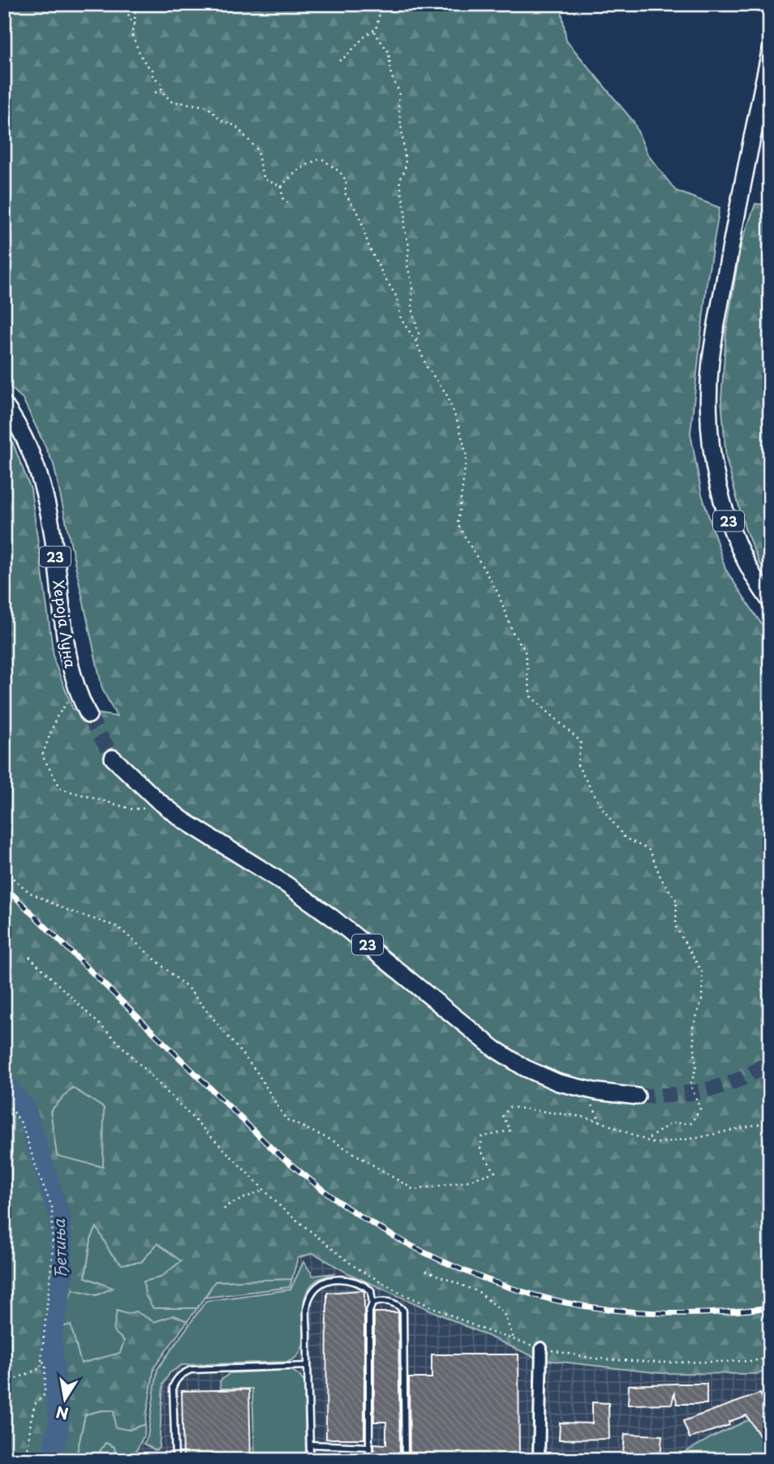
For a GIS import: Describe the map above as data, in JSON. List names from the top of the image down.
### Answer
{
  "streets": {
    "main road": ["23", "Хероја Луна"]
  },
  "water": ["Ђетиња"],
  "north": "bottom"
}
